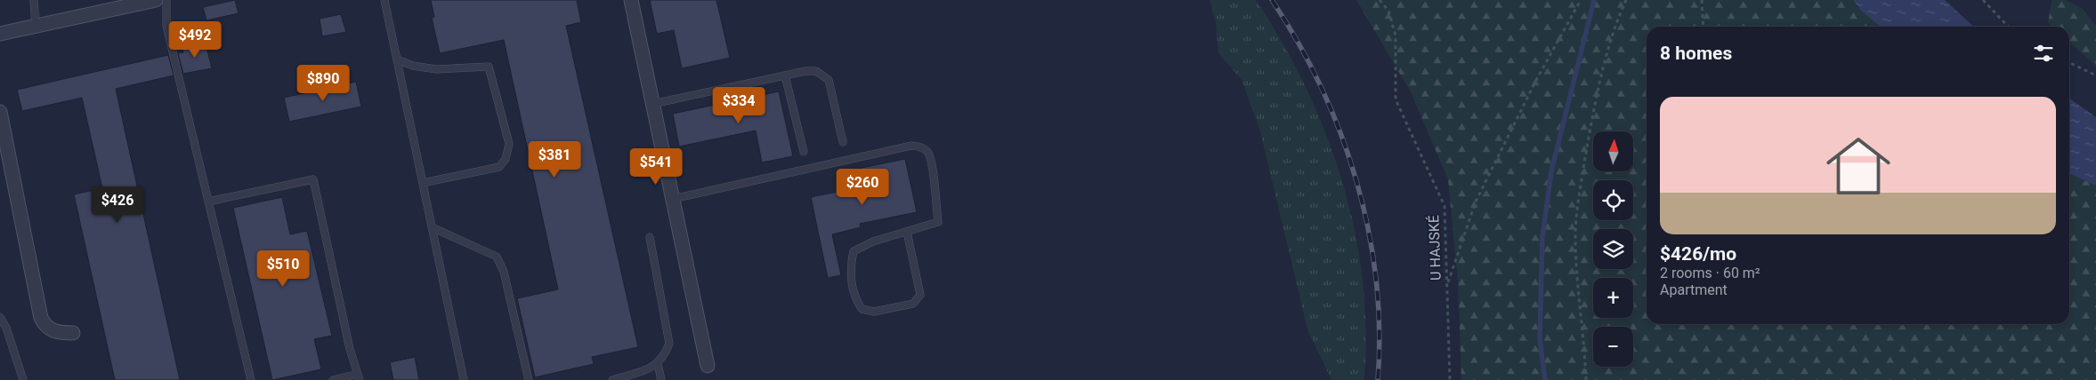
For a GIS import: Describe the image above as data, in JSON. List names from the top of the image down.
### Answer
{
  "streets": {
    "path": ["U HAJSKÉ"]
  },
  "north": "top",
  "page": {
    "price": [
      "$492",
      "$890",
      "$334",
      "$381",
      "$541",
      "$260",
      "$426",
      "$510"
    ],
    "heading": "8 homes",
    "list": [
      {
        "name": "$426/mo",
        "note": "2 rooms · 60 m² · Apartment"
      }
    ],
    "map_buttons": ["+", "−"]
  }
}
